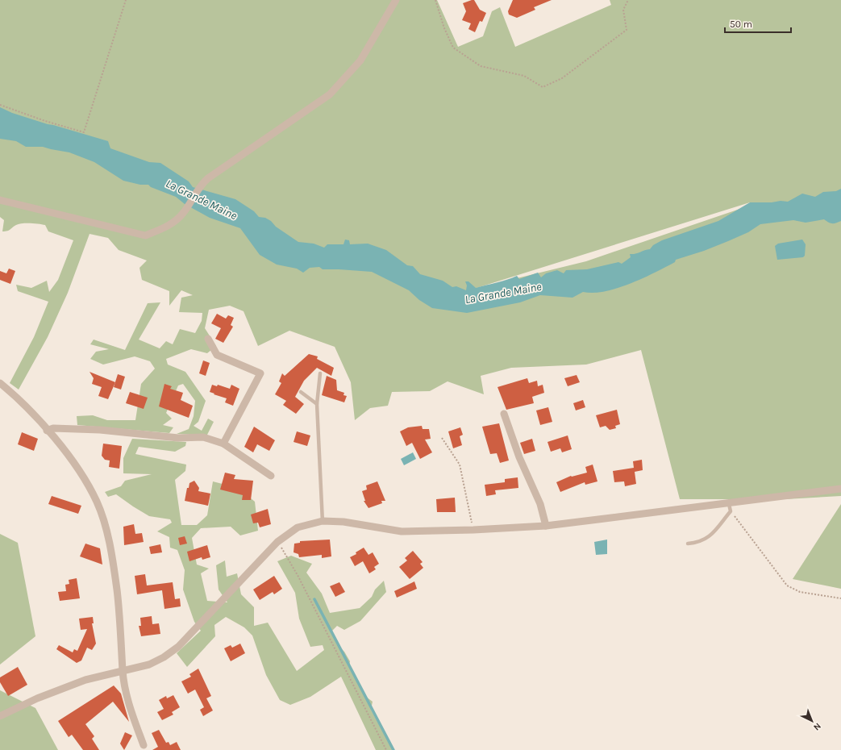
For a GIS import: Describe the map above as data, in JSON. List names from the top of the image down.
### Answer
{
  "water": ["La Grande Maine"],
  "scale_bar": "50 m",
  "north": "bottom right"
}
